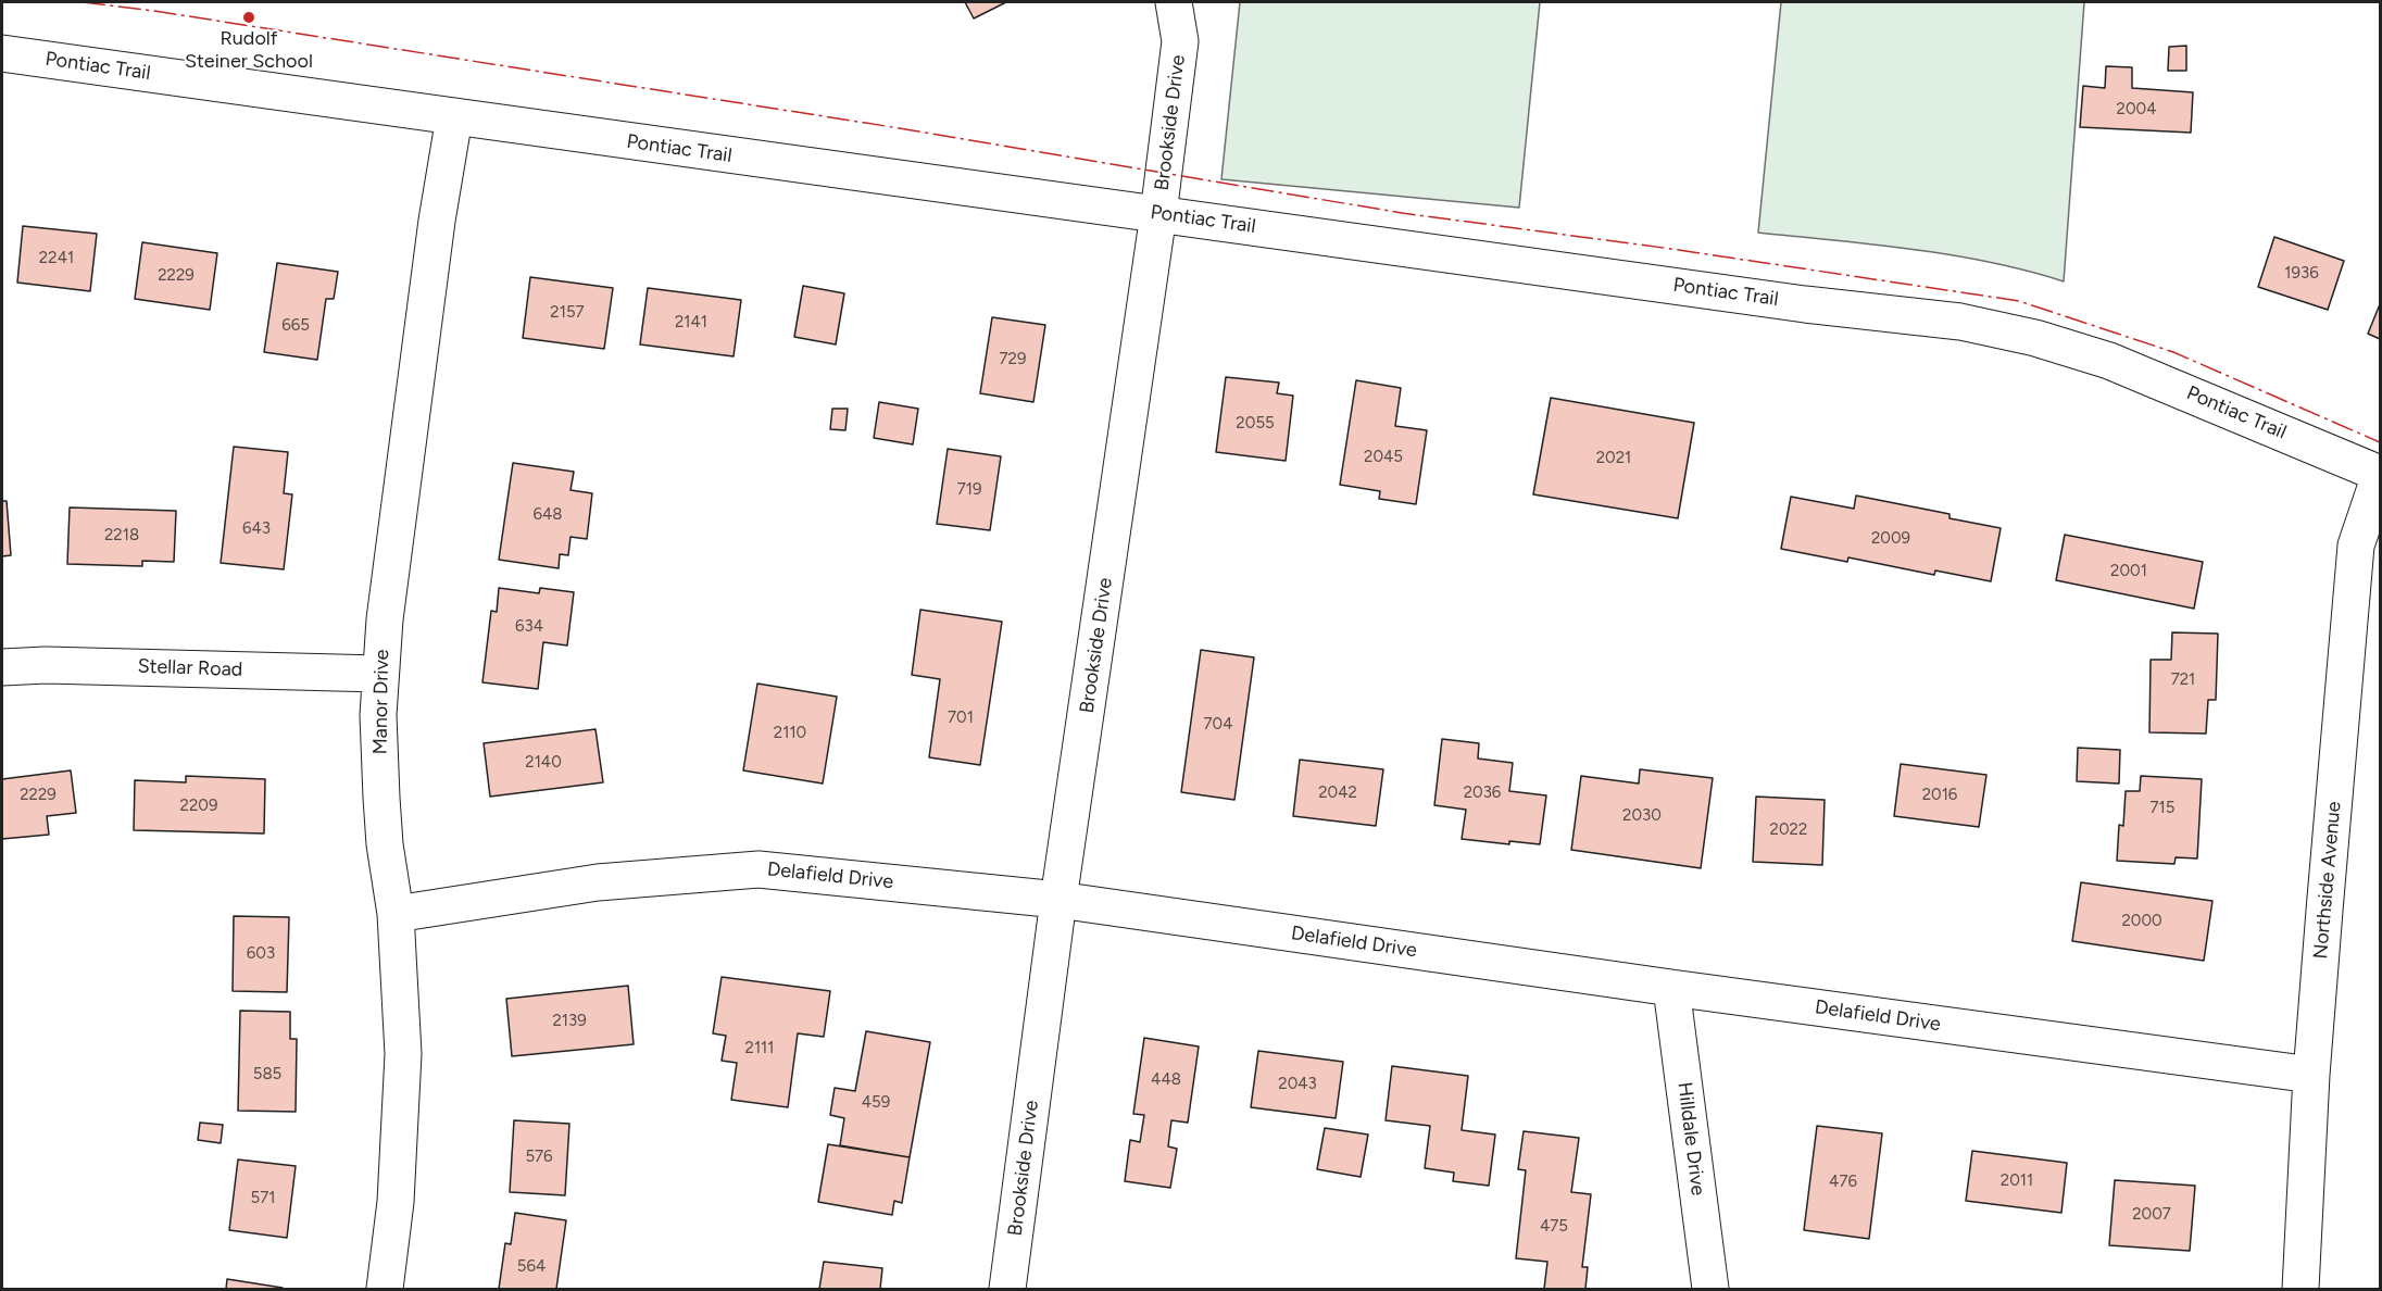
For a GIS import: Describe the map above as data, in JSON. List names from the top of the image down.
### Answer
{
  "streets": {
    "street": [
      "Pontiac Trail",
      "Brookside Drive",
      "Stellar Road",
      "Manor Drive",
      "Delafield Drive",
      "Northside Avenue",
      "Hilldale Drive"
    ]
  },
  "crossings": [
    ["Pontiac Trail", "Brookside Drive"],
    ["Pontiac Trail", "Manor Drive"],
    ["Pontiac Trail", "Northside Avenue"],
    ["Brookside Drive", "Delafield Drive"],
    ["Stellar Road", "Manor Drive"],
    ["Manor Drive", "Delafield Drive"],
    ["Delafield Drive", "Northside Avenue"],
    ["Delafield Drive", "Hilldale Drive"]
  ],
  "places": ["Rudolf Steiner School"],
  "house_numbers": [
    "2004",
    "2241",
    "1936",
    "2229",
    "2157",
    "2141",
    "665",
    "729",
    "2055",
    "2045",
    "2021",
    "719",
    "648",
    "643",
    "2218",
    "2009",
    "2001",
    "634",
    "721",
    "701",
    "704",
    "2110",
    "2140",
    "2042",
    "2036",
    "2229",
    "2016",
    "2209",
    "715",
    "2030",
    "2022",
    "2000",
    "603",
    "2139",
    "2111",
    "585",
    "448",
    "2043",
    "459",
    "576",
    "2011",
    "476",
    "571",
    "2007",
    "475",
    "564"
  ]
}
